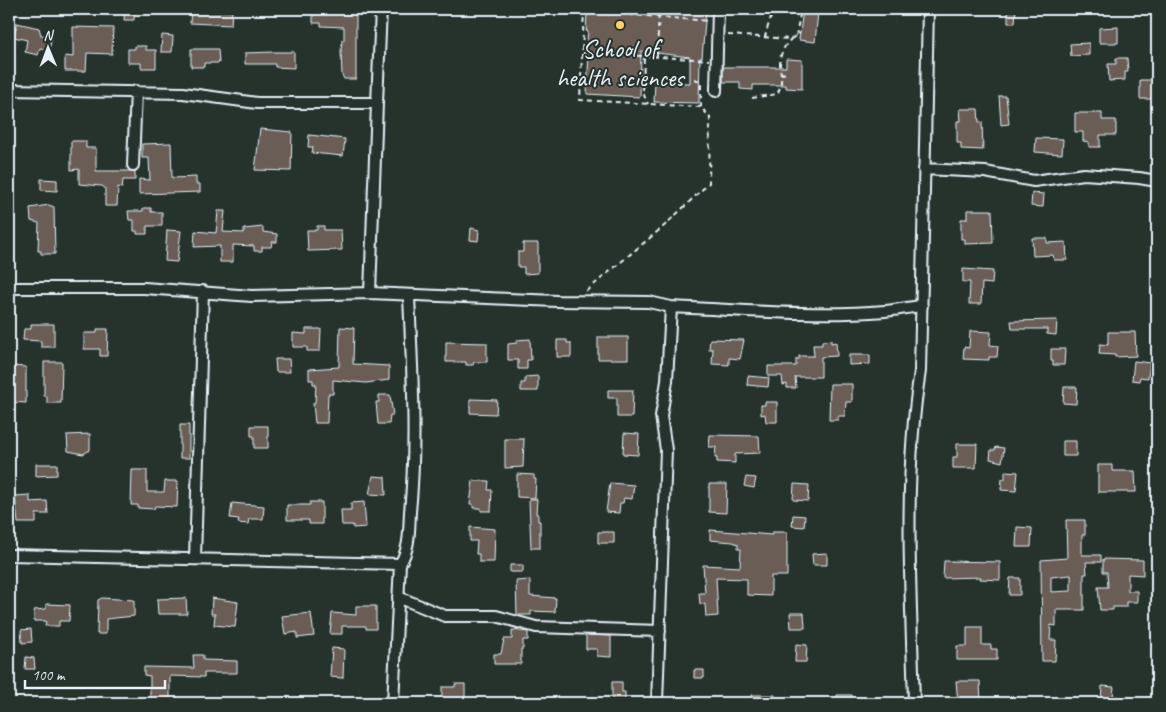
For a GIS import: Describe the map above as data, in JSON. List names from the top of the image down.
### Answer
{
  "places": ["School of health sciences"],
  "scale_bar": "100 m",
  "north": "top"
}
